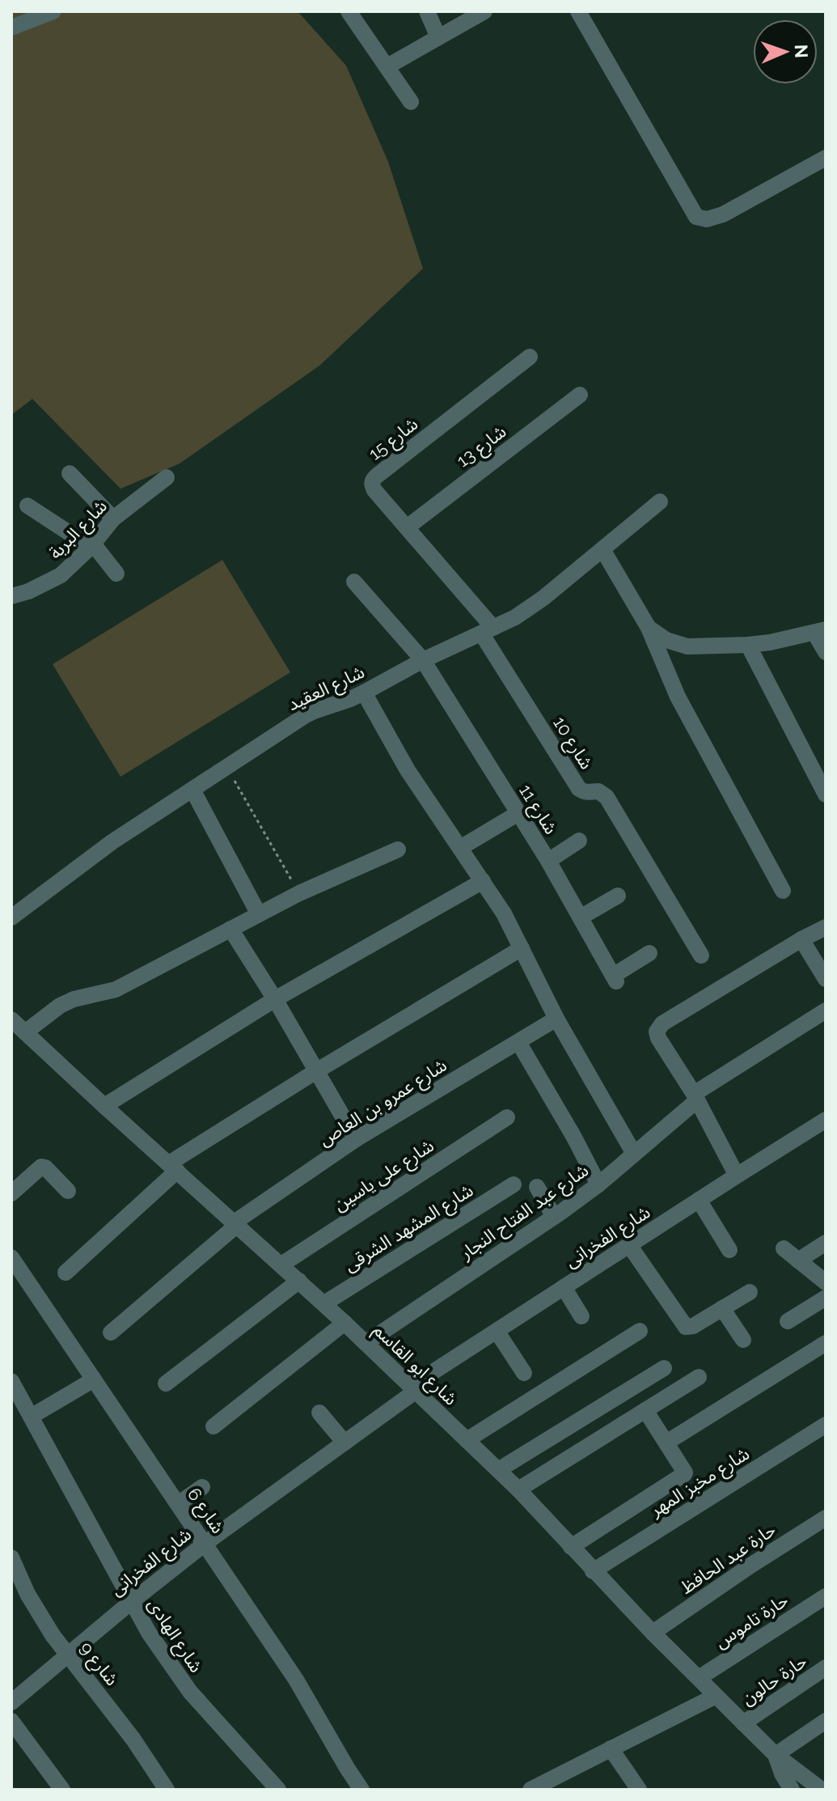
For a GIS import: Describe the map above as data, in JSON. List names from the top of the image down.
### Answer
{
  "streets": {
    "street": [
      "شارع 15",
      "شارع 13",
      "شارع البربة",
      "شارع العقيد",
      "شارع 10",
      "شارع 11",
      "شارع عمرو بن العاص",
      "شارع على ياسين",
      "شارع عبد الفتاح النجار",
      "شارع المشهد الشرقى",
      "شارع الفخرانى",
      "شارع ابو القاسم",
      "شارع مخبز المهر",
      "شارع 6",
      "حارة عبد الحافظ",
      "حارة تاموس",
      "شارع الهادى",
      "شارع 9",
      "حارة حالون"
    ]
  },
  "crossings": [
    ["شارع 15", "شارع 13"],
    ["شارع 15", "شارع العقيد"],
    ["شارع 15", "شارع 10"],
    ["شارع العقيد", "شارع 10"],
    ["شارع العقيد", "شارع 11"],
    ["شارع عمرو بن العاص", "شارع ابو القاسم"],
    ["شارع على ياسين", "شارع ابو القاسم"],
    ["شارع عبد الفتاح النجار", "شارع ابو القاسم"],
    ["شارع المشهد الشرقى", "شارع ابو القاسم"],
    ["شارع الفخرانى", "شارع ابو القاسم"],
    ["شارع الفخرانى", "شارع 6"],
    ["شارع الفخرانى", "شارع الهادى"],
    ["شارع الفخرانى", "شارع 9"],
    ["شارع ابو القاسم", "شارع مخبز المهر"],
    ["شارع ابو القاسم", "حارة عبد الحافظ"],
    ["شارع ابو القاسم", "حارة تاموس"],
    ["شارع ابو القاسم", "حارة حالون"]
  ],
  "north": "right"
}
